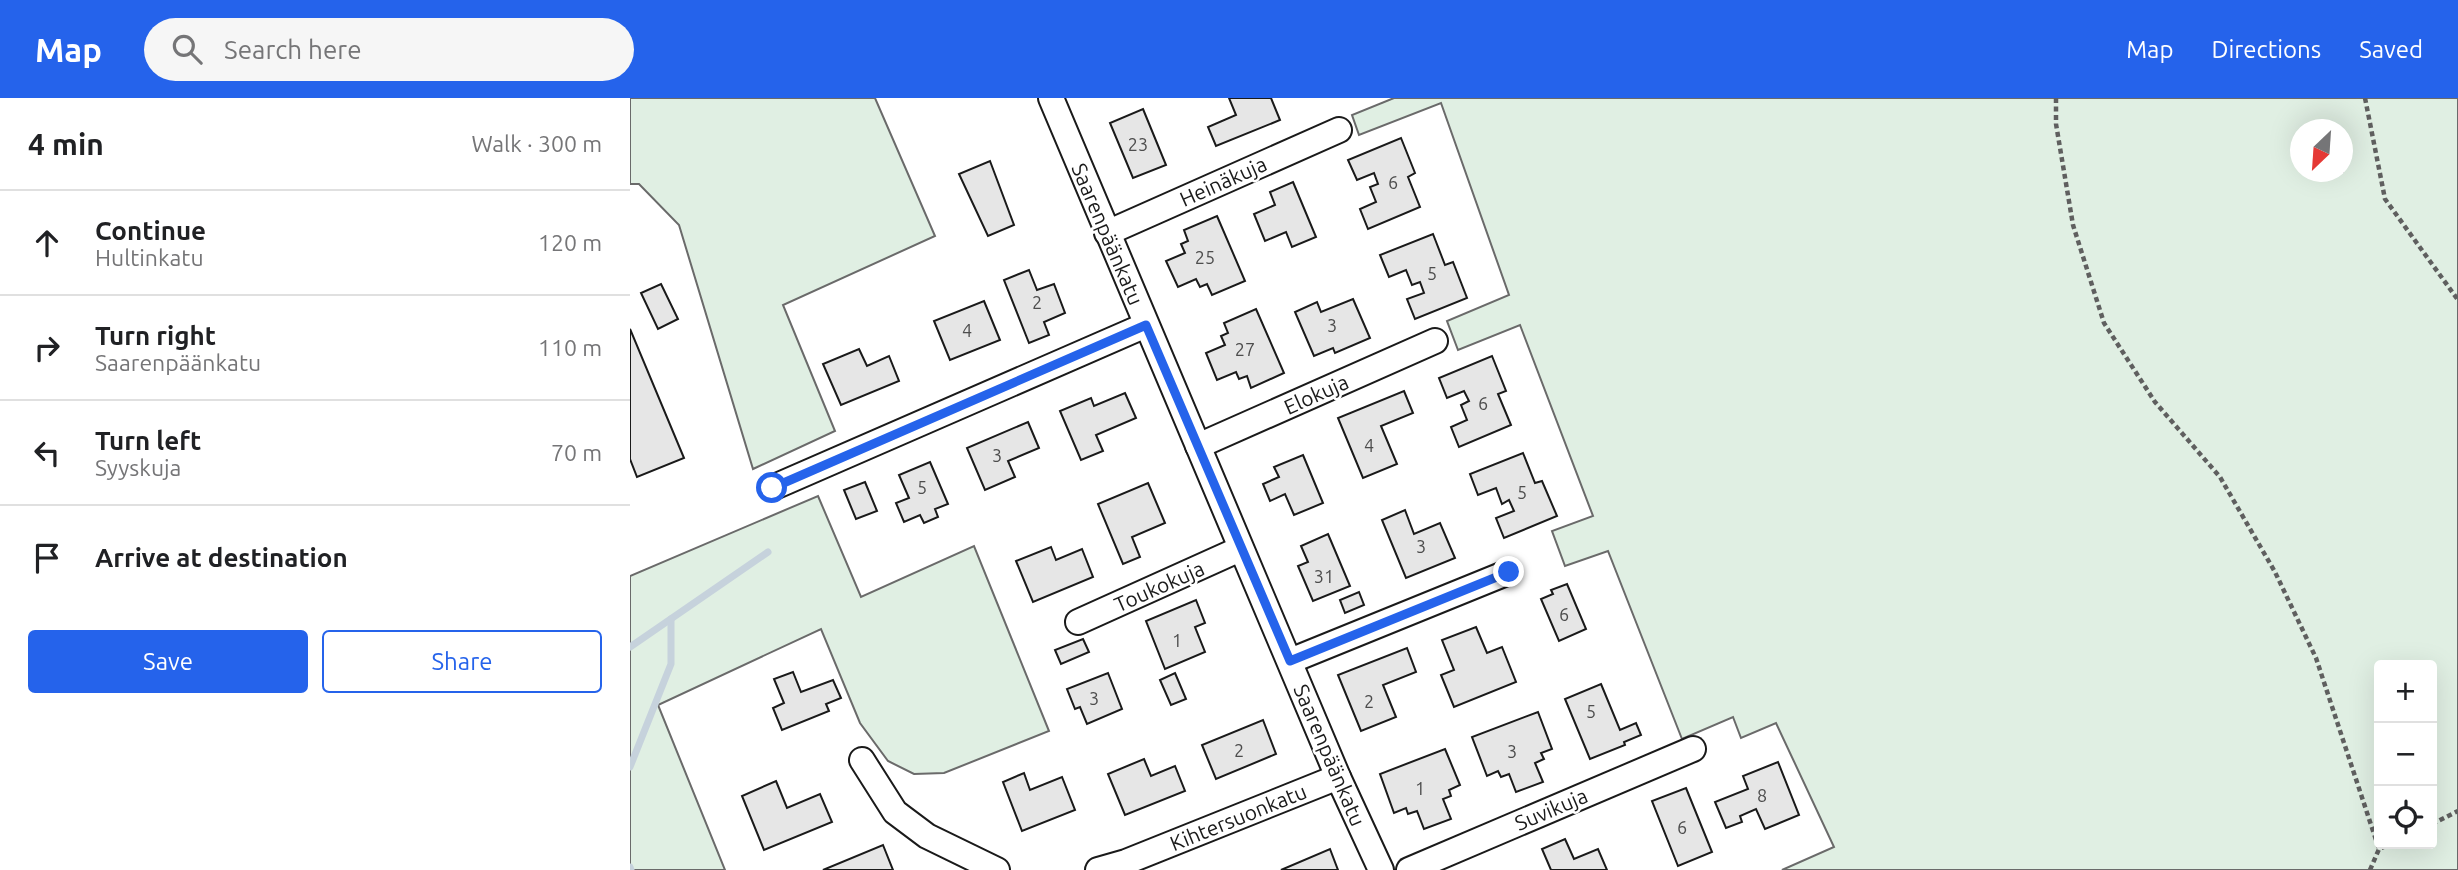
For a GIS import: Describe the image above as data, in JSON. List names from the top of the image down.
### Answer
{
  "streets": {
    "street": [
      "Heinäkuja",
      "Saarenpäänkatu",
      "Elokuja",
      "Toukokuja",
      "Suvikuja",
      "Kihtersuonkatu"
    ]
  },
  "crossings": [
    ["Heinäkuja", "Saarenpäänkatu"],
    ["Saarenpäänkatu", "Elokuja"],
    ["Saarenpäänkatu", "Toukokuja"],
    ["Saarenpäänkatu", "Kihtersuonkatu"]
  ],
  "house_numbers": [
    "23",
    "6",
    "25",
    "5",
    "2",
    "3",
    "4",
    "27",
    "6",
    "4",
    "3",
    "5",
    "5",
    "3",
    "31",
    "6",
    "1",
    "3",
    "2",
    "5",
    "2",
    "3",
    "1",
    "8",
    "6"
  ],
  "north": "bottom left",
  "page": {
    "header": "Map",
    "search": "Search here",
    "nav": ["Map", "Directions", "Saved"],
    "heading": ["4 min", "Walk · 300 m"],
    "list": [
      ["Continue", "Hultinkatu", "120 m"],
      ["Turn right", "Saarenpäänkatu", "110 m"],
      ["Turn left", "Syyskuja", "70 m"],
      "Arrive at destination"
    ],
    "buttons": ["Save", "Share"],
    "map_buttons": ["+", "−"]
  }
}
